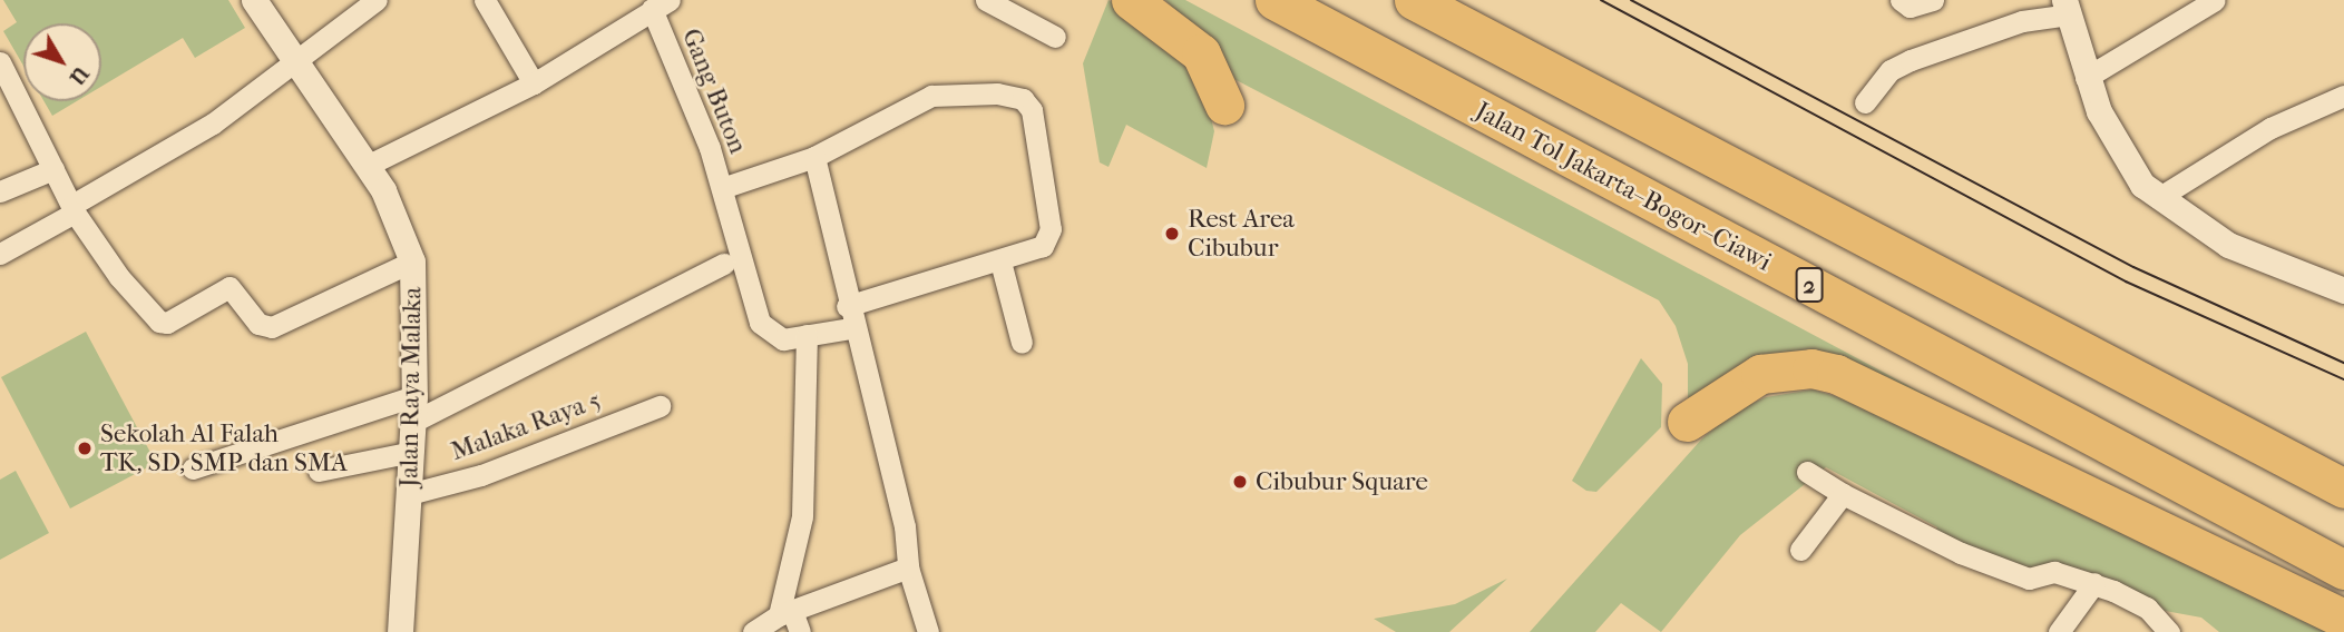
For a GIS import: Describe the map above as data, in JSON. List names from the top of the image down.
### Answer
{
  "streets": {
    "highway": ["Jalan Tol Jakarta–Bogor–Ciawi", "2"],
    "street": ["Gang Buton", "Jalan Raya Malaka", "Malaka Raya 5"]
  },
  "crossings": [
    ["Gang Buton", "Jalan Raya Malaka"],
    ["Jalan Raya Malaka", "Malaka Raya 5"]
  ],
  "places": ["Rest Area Cibubur", "Sekolah Al Falah TK, SD, SMP dan SMA", "Cibubur Square"],
  "north": "bottom right"
}
